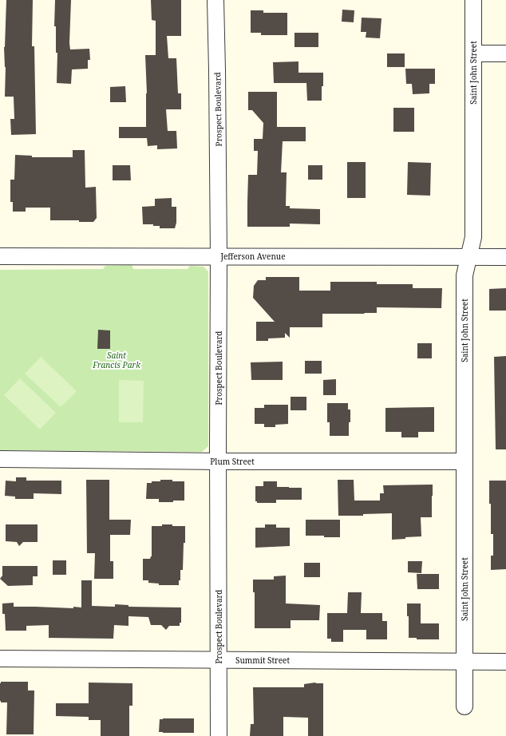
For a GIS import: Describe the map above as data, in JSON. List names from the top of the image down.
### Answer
{
  "streets": {
    "street": [
      "Saint John Street",
      "Prospect Boulevard",
      "Jefferson Avenue",
      "Plum Street",
      "Summit Street"
    ]
  },
  "crossings": [
    ["Saint John Street", "Jefferson Avenue"],
    ["Saint John Street", "Plum Street"],
    ["Saint John Street", "Summit Street"],
    ["Prospect Boulevard", "Jefferson Avenue"],
    ["Prospect Boulevard", "Plum Street"],
    ["Prospect Boulevard", "Summit Street"]
  ],
  "parks": ["Saint Francis Park"]
}
